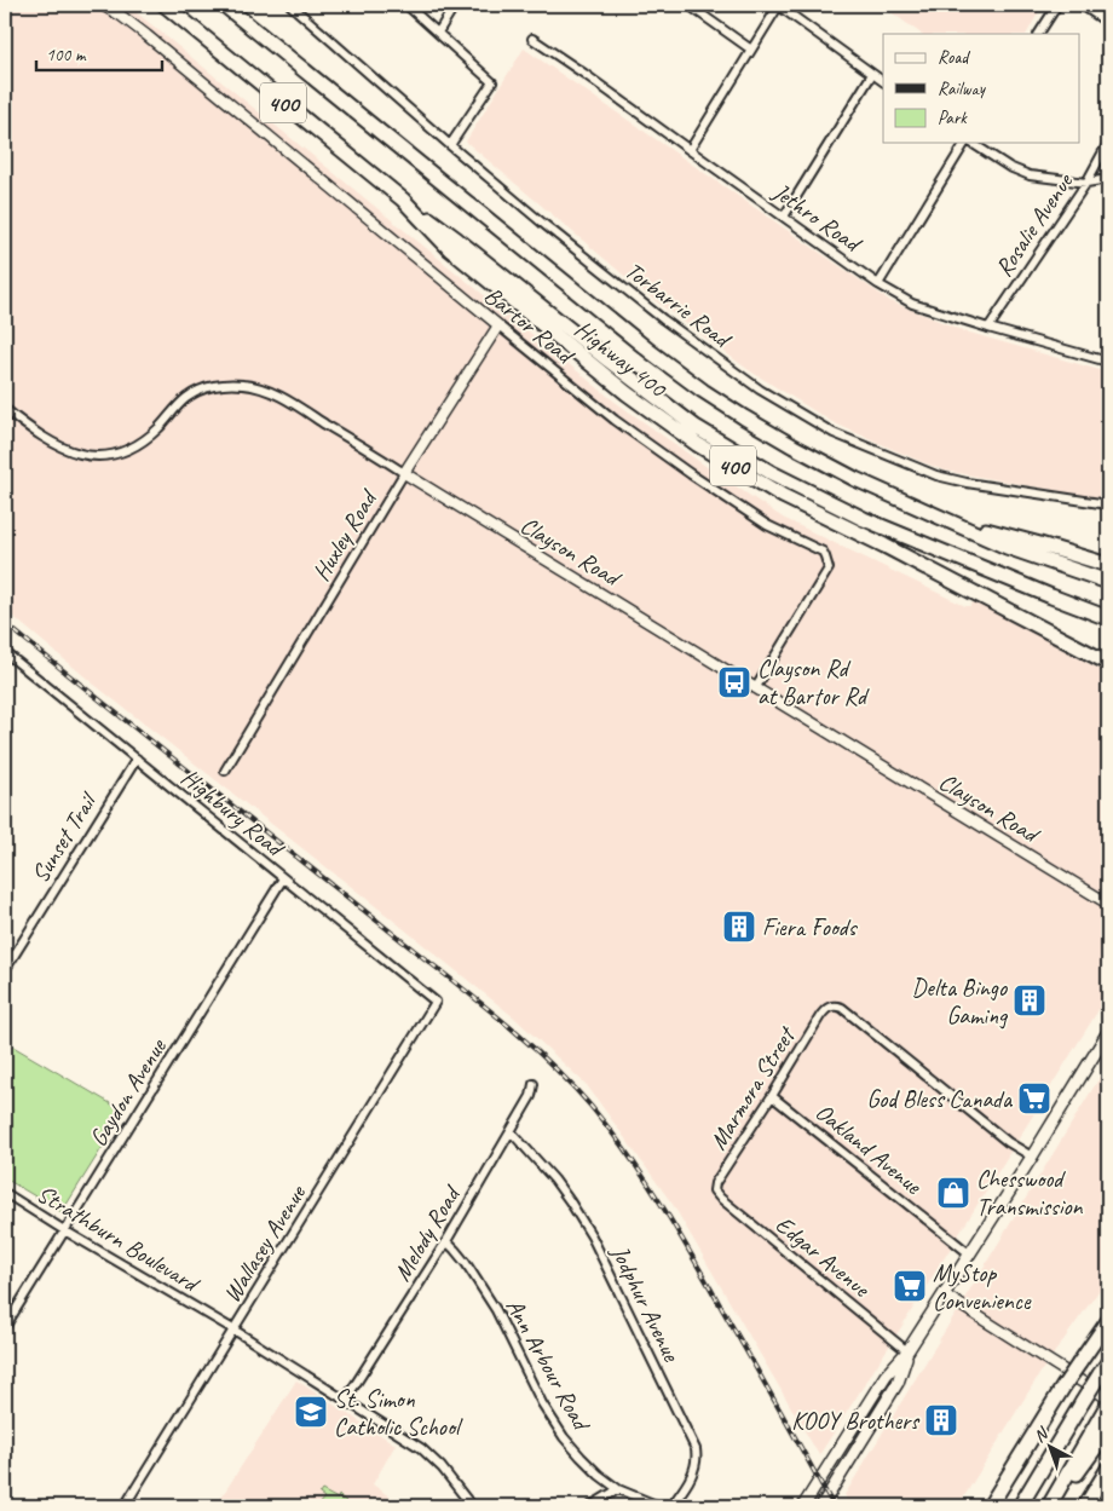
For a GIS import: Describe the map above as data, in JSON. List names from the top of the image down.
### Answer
{
  "streets": {
    "highway": ["400", "Highway 400"],
    "street": [
      "Jethro Road",
      "Rosalie Avenue",
      "Torbarrie Road",
      "Bartor Road",
      "Huxley Road",
      "Clayson Road",
      "Highbury Road",
      "Sunset Trail",
      "Marmora Street",
      "Gaydon Avenue",
      "Oakland Avenue",
      "Melody Road",
      "Strathburn Boulevard",
      "Wallasey Avenue",
      "Edgar Avenue",
      "Jodphur Avenue",
      "Ann Arbour Road"
    ]
  },
  "crossings": [
    ["Jethro Road", "Rosalie Avenue"],
    ["Bartor Road", "Huxley Road"],
    ["Bartor Road", "Clayson Road"],
    ["Huxley Road", "Clayson Road"],
    ["Highbury Road", "Sunset Trail"],
    ["Highbury Road", "Gaydon Avenue"],
    ["Highbury Road", "Wallasey Avenue"],
    ["Marmora Street", "Oakland Avenue"],
    ["Marmora Street", "Edgar Avenue"],
    ["Gaydon Avenue", "Strathburn Boulevard"],
    ["Melody Road", "Strathburn Boulevard"],
    ["Melody Road", "Jodphur Avenue"],
    ["Melody Road", "Ann Arbour Road"],
    ["Strathburn Boulevard", "Wallasey Avenue"]
  ],
  "places": {
    "bus stop": ["Clayson Rd at Bartor Rd"],
    "building": ["Fiera Foods", "Delta Bingo Gaming", "KOOY Brothers"],
    "supermarket": ["God Bless Canada", "MyStop Convenience"],
    "shop": ["Chesswood Transmission"],
    "school or university": ["St. Simon Catholic School"]
  },
  "legend": ["Road", "Railway", "Park"],
  "scale_bar": "100 m",
  "north": "top left"
}
